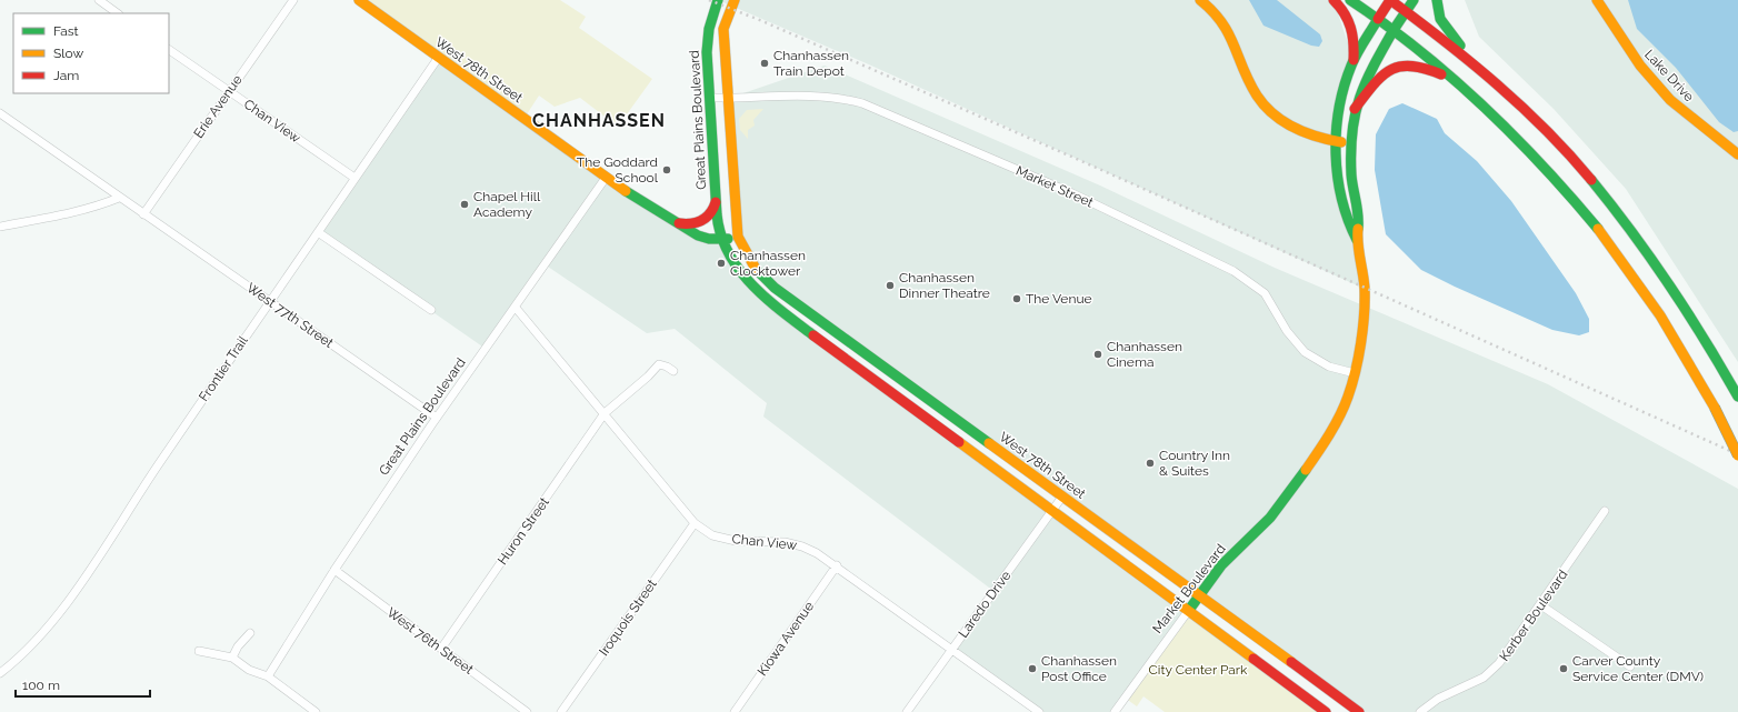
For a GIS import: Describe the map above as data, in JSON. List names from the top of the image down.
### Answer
{
  "streets": {
    "street": [
      "West 78th Street",
      "Lake Drive",
      "Erie Avenue",
      "Great Plains Boulevard",
      "Chan View",
      "Market Street",
      "West 77th Street",
      "Frontier Trail",
      "Huron Street",
      "Market Boulevard",
      "Laredo Drive",
      "Kerber Boulevard",
      "Iroquois Street",
      "Kiowa Avenue",
      "West 76th Street"
    ]
  },
  "crossings": [
    ["West 78th Street", "Great Plains Boulevard"],
    ["West 78th Street", "Frontier Trail"],
    ["West 78th Street", "Market Boulevard"],
    ["West 78th Street", "Laredo Drive"],
    ["Erie Avenue", "Chan View"],
    ["Erie Avenue", "West 77th Street"],
    ["Great Plains Boulevard", "Chan View"],
    ["Great Plains Boulevard", "Market Street"],
    ["Great Plains Boulevard", "West 77th Street"],
    ["Great Plains Boulevard", "West 76th Street"],
    ["Chan View", "Frontier Trail"],
    ["Chan View", "Huron Street"],
    ["Chan View", "Laredo Drive"],
    ["Chan View", "Iroquois Street"],
    ["Chan View", "Kiowa Avenue"],
    ["Market Street", "Market Boulevard"],
    ["West 77th Street", "Frontier Trail"],
    ["Huron Street", "West 76th Street"]
  ],
  "districts": ["CHANHASSEN"],
  "parks": ["City Center Park"],
  "places": [
    "Chanhassen Train Depot",
    "The Goddard School",
    "Chapel Hill Academy",
    "Chanhassen Clocktower",
    "Chanhassen Dinner Theatre",
    "The Venue",
    "Chanhassen Cinema",
    "Country Inn & Suites",
    "Chanhassen Post Office",
    "Carver County Service Center (DMV)"
  ],
  "legend": ["Fast", "Slow", "Jam"],
  "scale_bar": "100 m"
}
